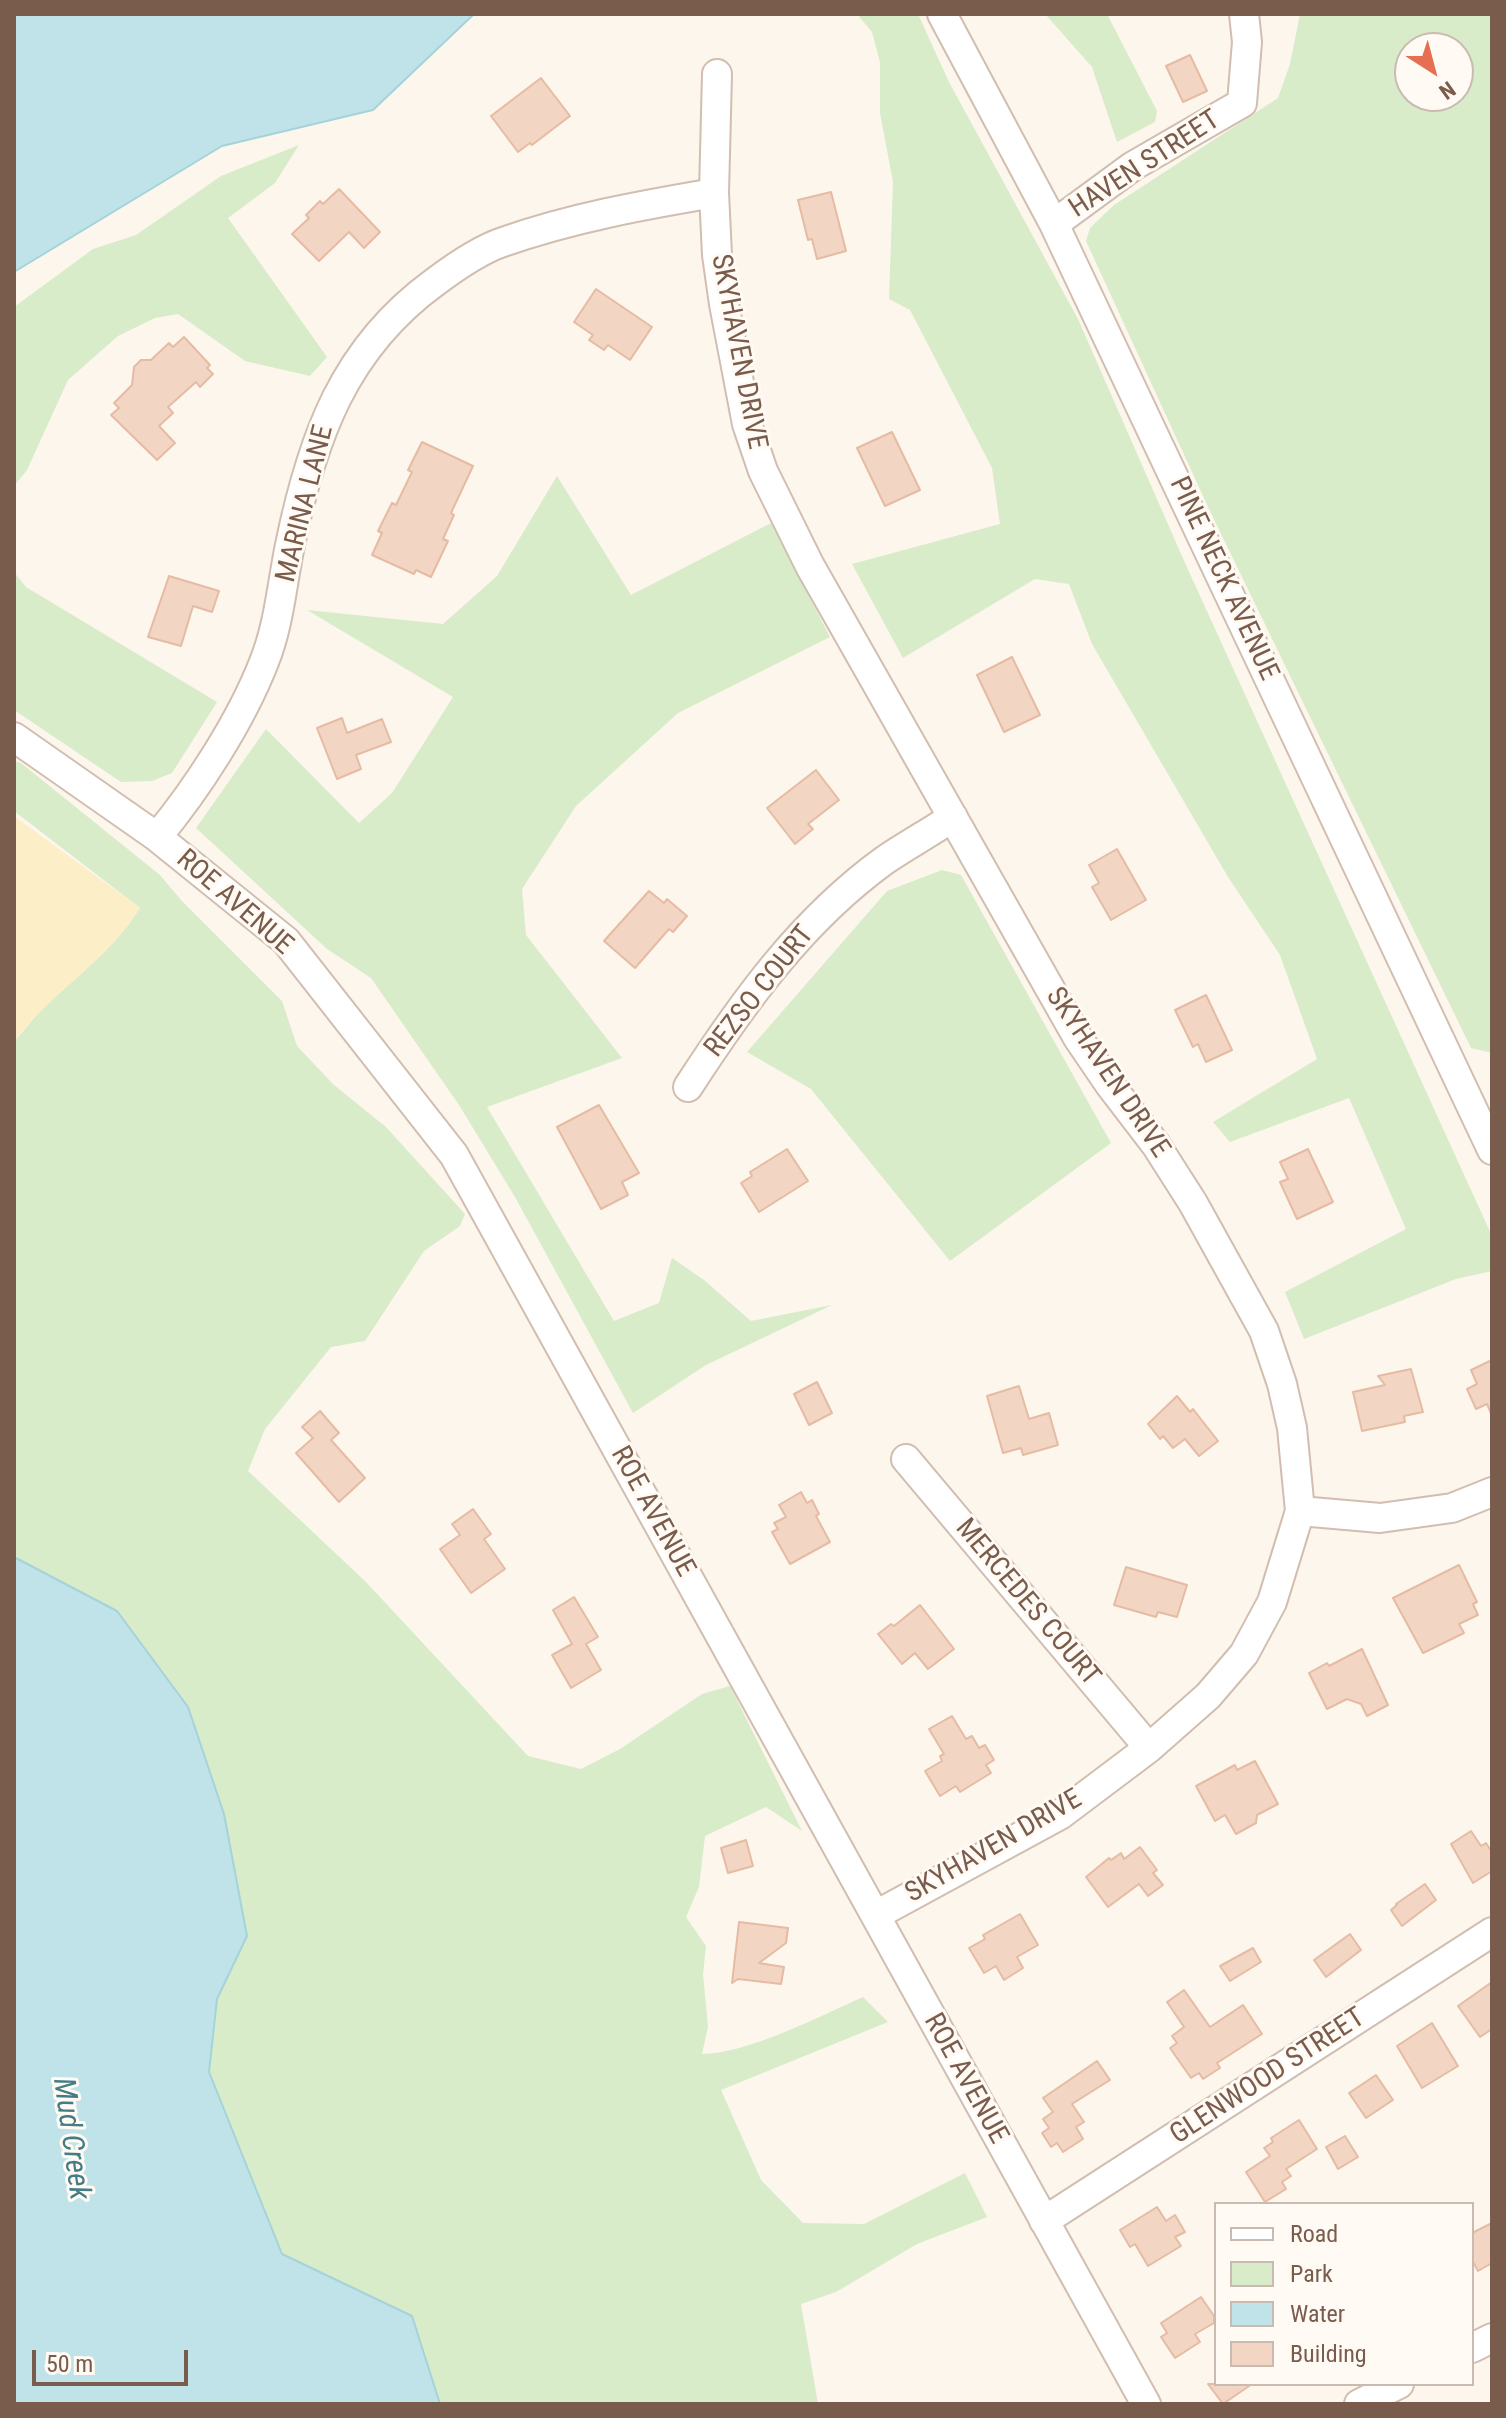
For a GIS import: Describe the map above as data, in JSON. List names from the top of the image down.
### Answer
{
  "streets": {
    "street": [
      "HAVEN STREET",
      "SKYHAVEN DRIVE",
      "MARINA LANE",
      "PINE NECK AVENUE",
      "ROE AVENUE",
      "REZSO COURT",
      "MERCEDES COURT",
      "GLENWOOD STREET"
    ]
  },
  "crossings": [
    ["HAVEN STREET", "PINE NECK AVENUE"],
    ["SKYHAVEN DRIVE", "MARINA LANE"],
    ["SKYHAVEN DRIVE", "ROE AVENUE"],
    ["SKYHAVEN DRIVE", "REZSO COURT"],
    ["SKYHAVEN DRIVE", "MERCEDES COURT"],
    ["MARINA LANE", "ROE AVENUE"],
    ["ROE AVENUE", "GLENWOOD STREET"]
  ],
  "water": ["Mud Creek"],
  "legend": [
    "Road",
    "Park",
    "Water",
    "Building"
  ],
  "scale_bar": "50 m",
  "north": "bottom right"
}
